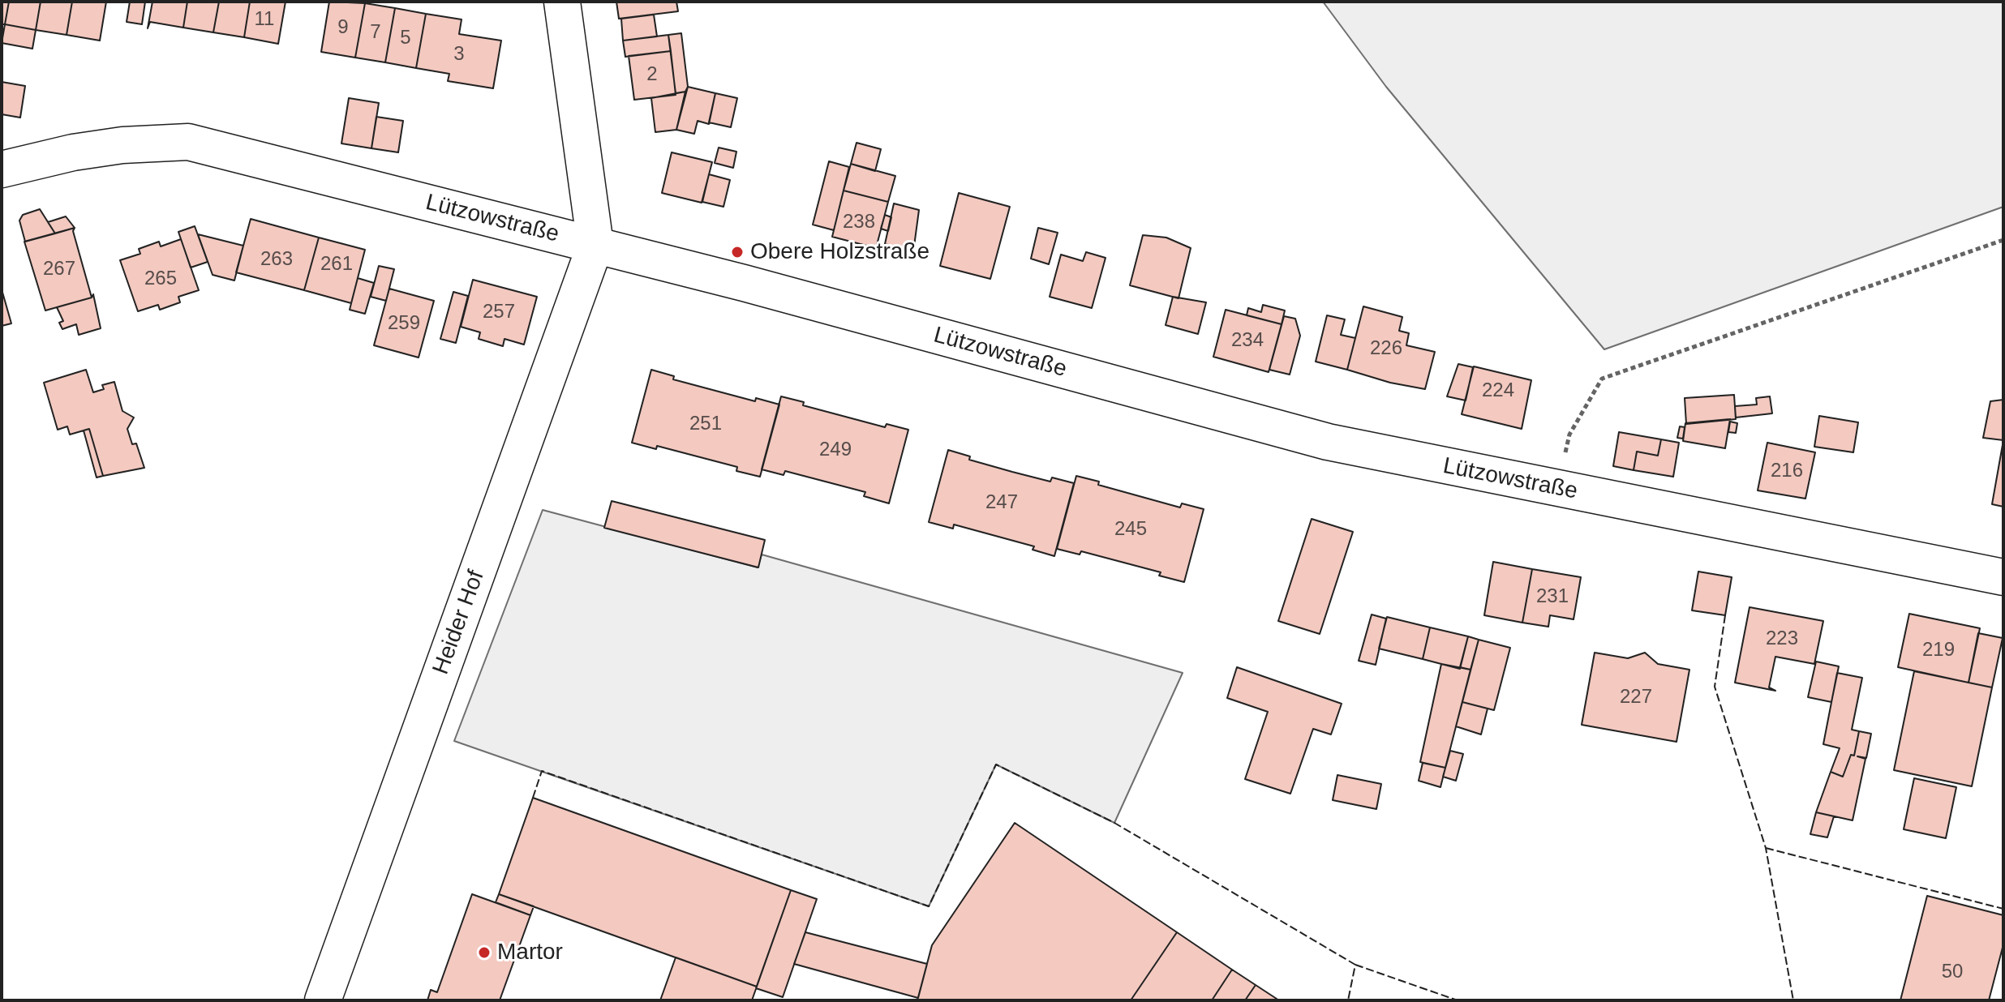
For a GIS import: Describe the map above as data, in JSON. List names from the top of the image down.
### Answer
{
  "streets": {
    "street": ["Lützowstraße", "Heider Hof"]
  },
  "crossings": [
    ["Lützowstraße", "Heider Hof"]
  ],
  "places": ["Obere Holzstraße", "Martor"],
  "house_numbers": [
    "11",
    "9",
    "7",
    "5",
    "3",
    "2",
    "238",
    "263",
    "261",
    "267",
    "265",
    "257",
    "259",
    "234",
    "226",
    "224",
    "251",
    "249",
    "216",
    "247",
    "245",
    "231",
    "223",
    "219",
    "227",
    "50"
  ]
}
